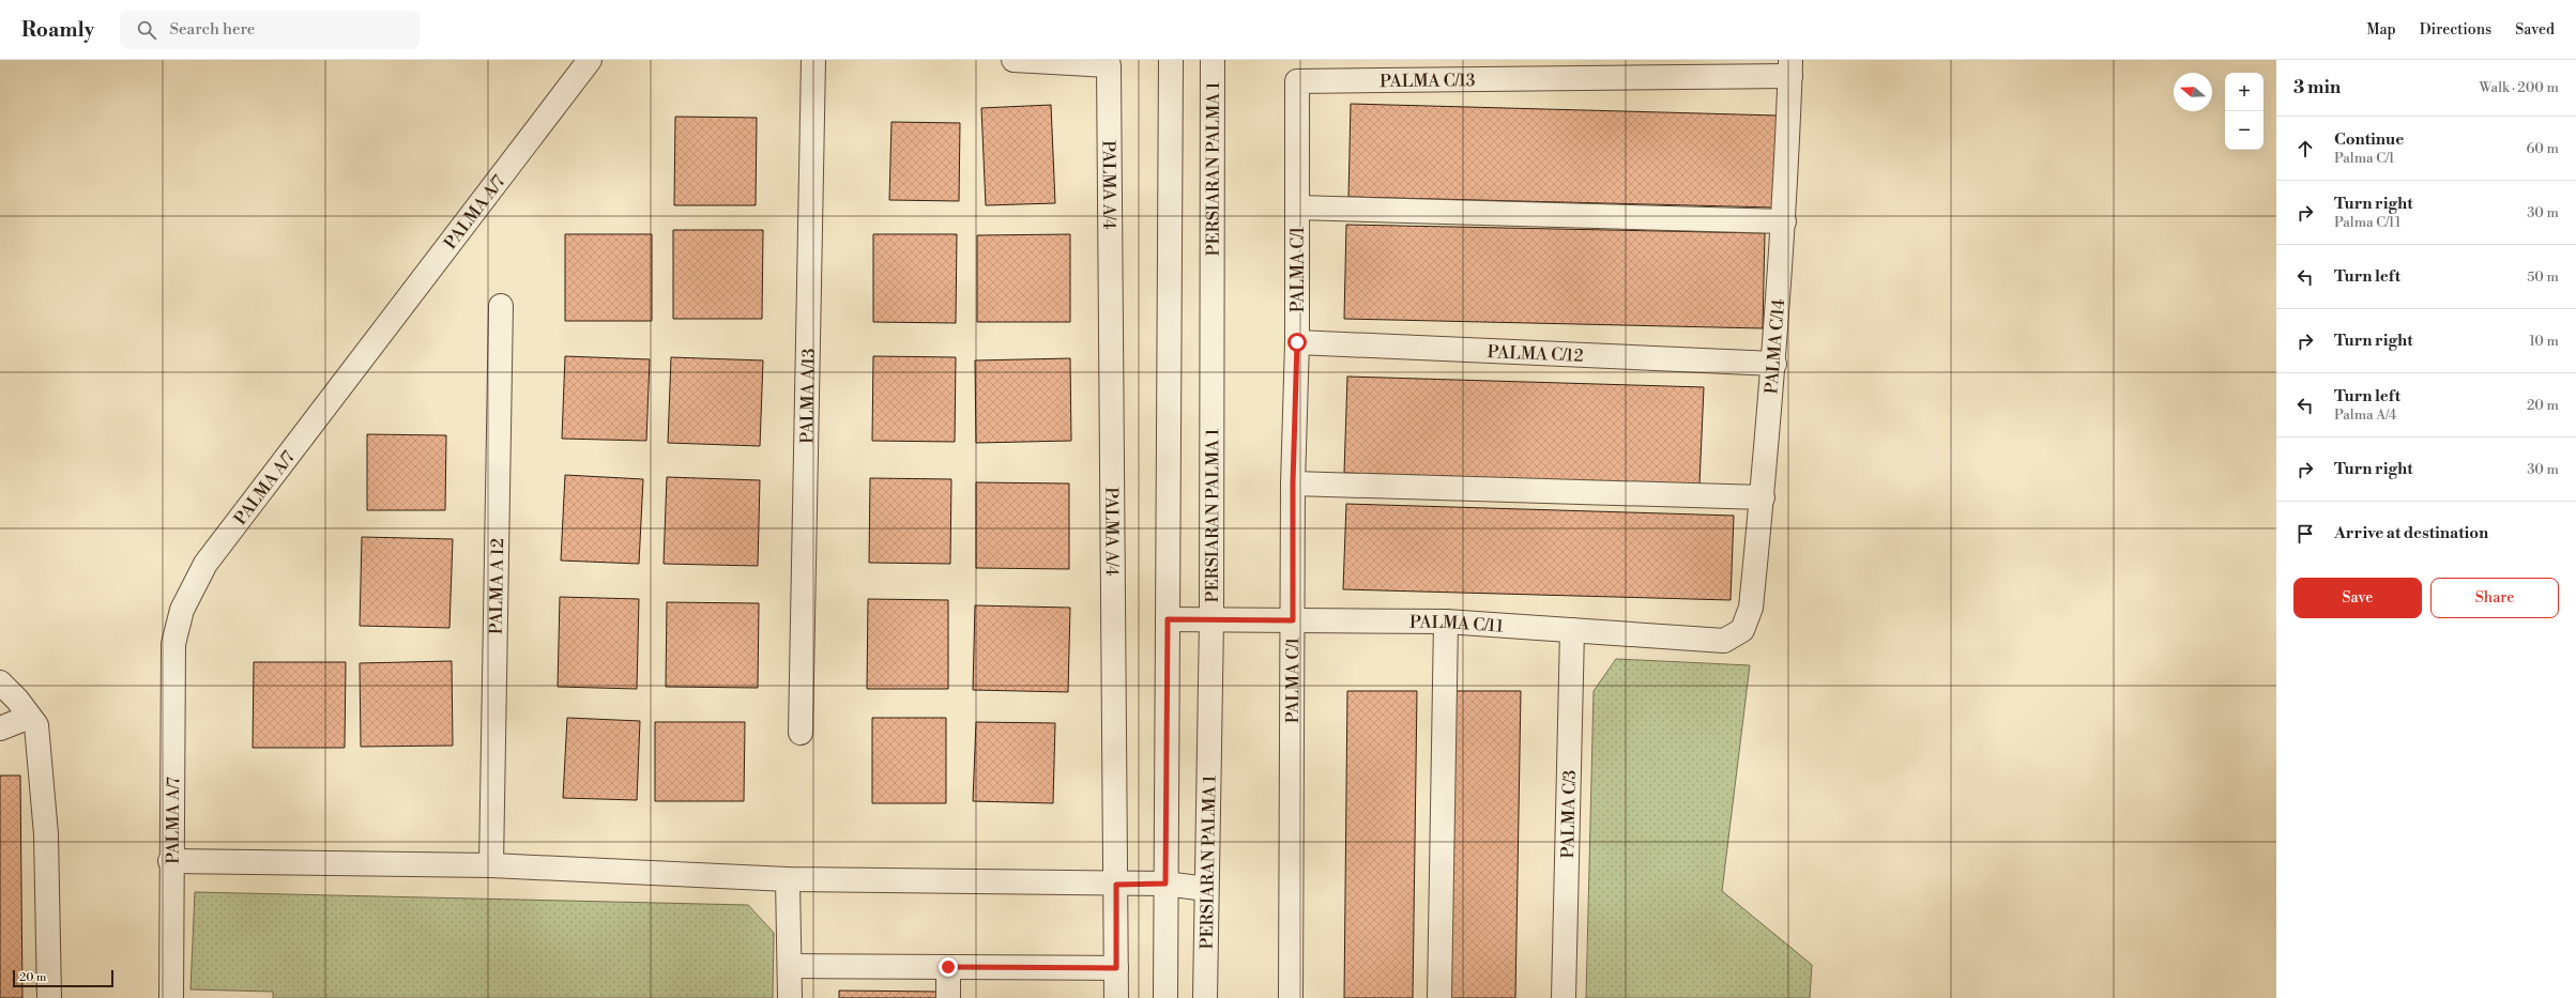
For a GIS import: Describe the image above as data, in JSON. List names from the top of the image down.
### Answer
{
  "streets": {
    "street": [
      "PALMA C/13",
      "PERSIARAN PALMA 1",
      "PALMA A/4",
      "PALMA A/7",
      "PALMA C/1",
      "PALMA C/14",
      "PALMA C/12",
      "PALMA A/13",
      "PALMA A 12",
      "PALMA C/11",
      "PALMA C/3"
    ]
  },
  "crossings": [
    ["PALMA C/13", "PALMA C/1"],
    ["PALMA C/13", "PALMA C/14"],
    ["PERSIARAN PALMA 1", "PALMA C/11"],
    ["PALMA C/1", "PALMA C/12"],
    ["PALMA C/1", "PALMA C/11"],
    ["PALMA C/14", "PALMA C/12"],
    ["PALMA C/14", "PALMA C/11"],
    ["PALMA C/11", "PALMA C/3"]
  ],
  "scale_bar": "20 m",
  "north": "left",
  "page": {
    "header": "Roamly",
    "search": "Search here",
    "nav": ["Map", "Directions", "Saved"],
    "heading": ["3 min", "Walk · 200 m"],
    "map_buttons": ["+", "−"],
    "list": [
      ["Continue", "Palma C/1", "60 m"],
      ["Turn right", "Palma C/11", "30 m"],
      ["Turn left", "50 m"],
      ["Turn right", "10 m"],
      ["Turn left", "Palma A/4", "20 m"],
      ["Turn right", "30 m"],
      "Arrive at destination"
    ],
    "buttons": ["Save", "Share"],
    "scale": "20 m"
  }
}
